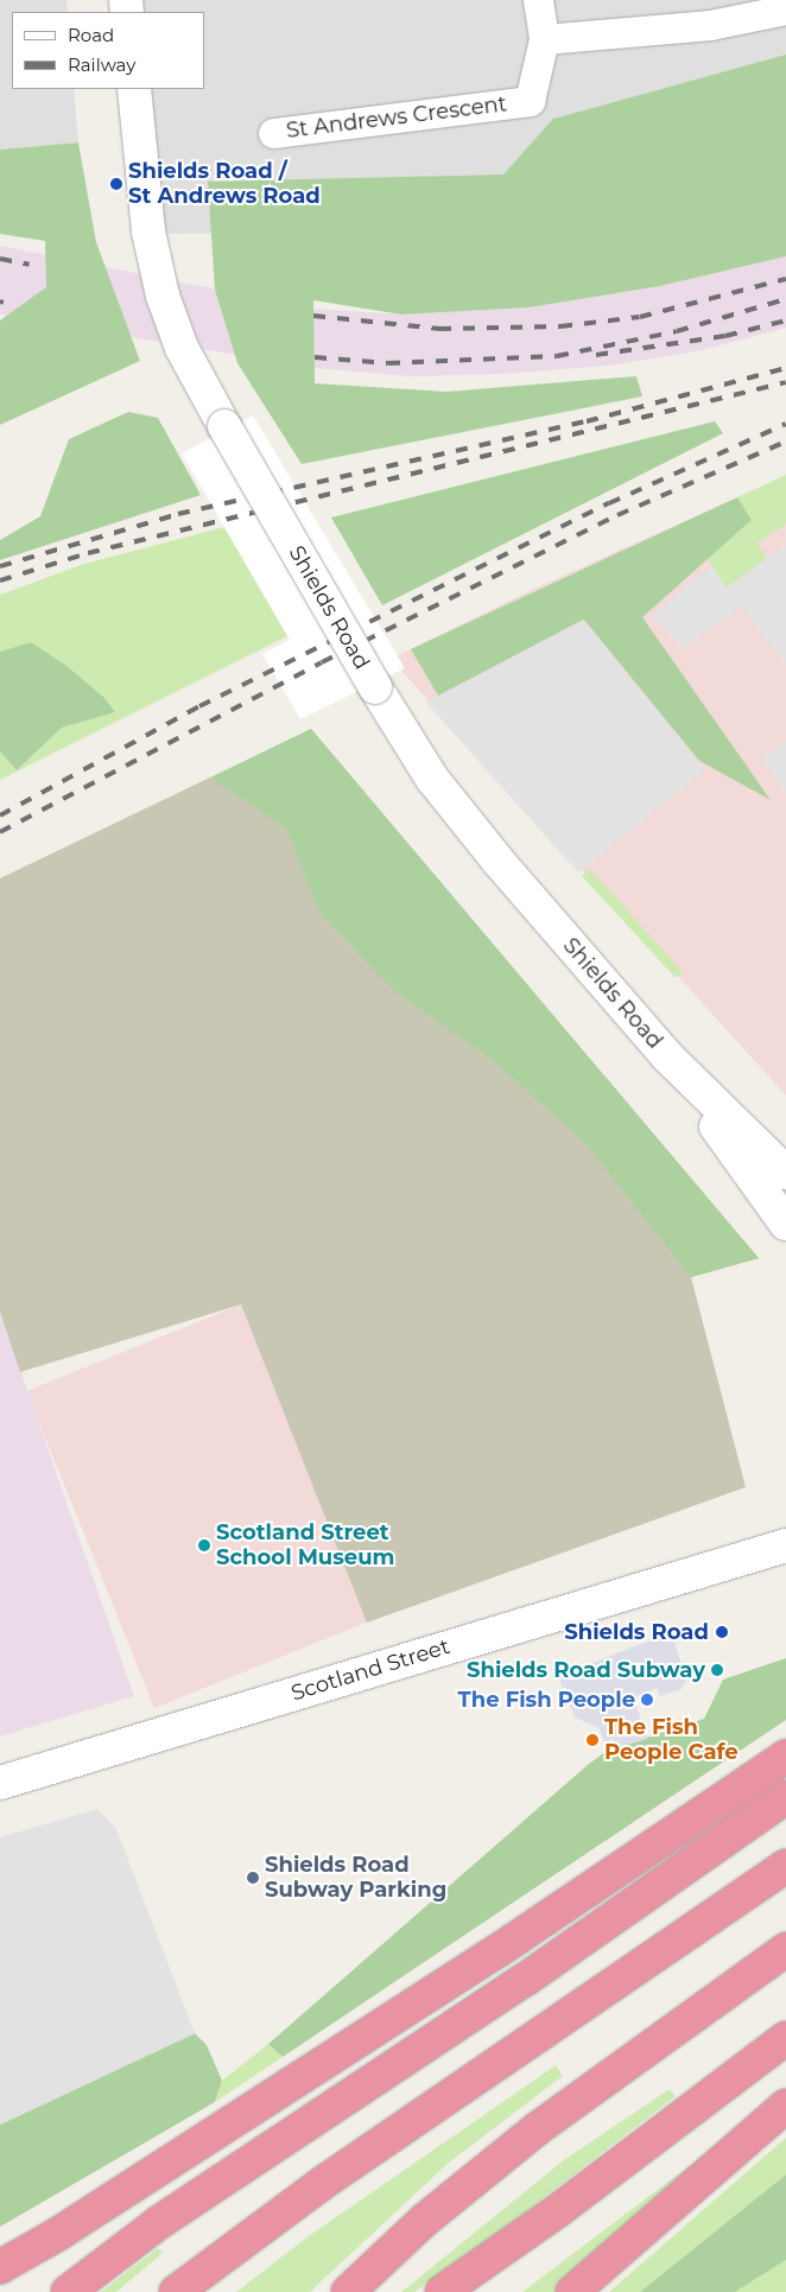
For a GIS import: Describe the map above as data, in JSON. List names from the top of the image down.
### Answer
{
  "streets": {
    "street": ["St Andrews Crescent", "Shields Road", "Scotland Street"]
  },
  "places": [
    "Shields Road / St Andrews Road",
    "Scotland Street School Museum",
    "Shields Road",
    "Shields Road Subway",
    "The Fish People",
    "The Fish People Cafe",
    "Shields Road Subway Parking"
  ],
  "legend": ["Road", "Railway"]
}
